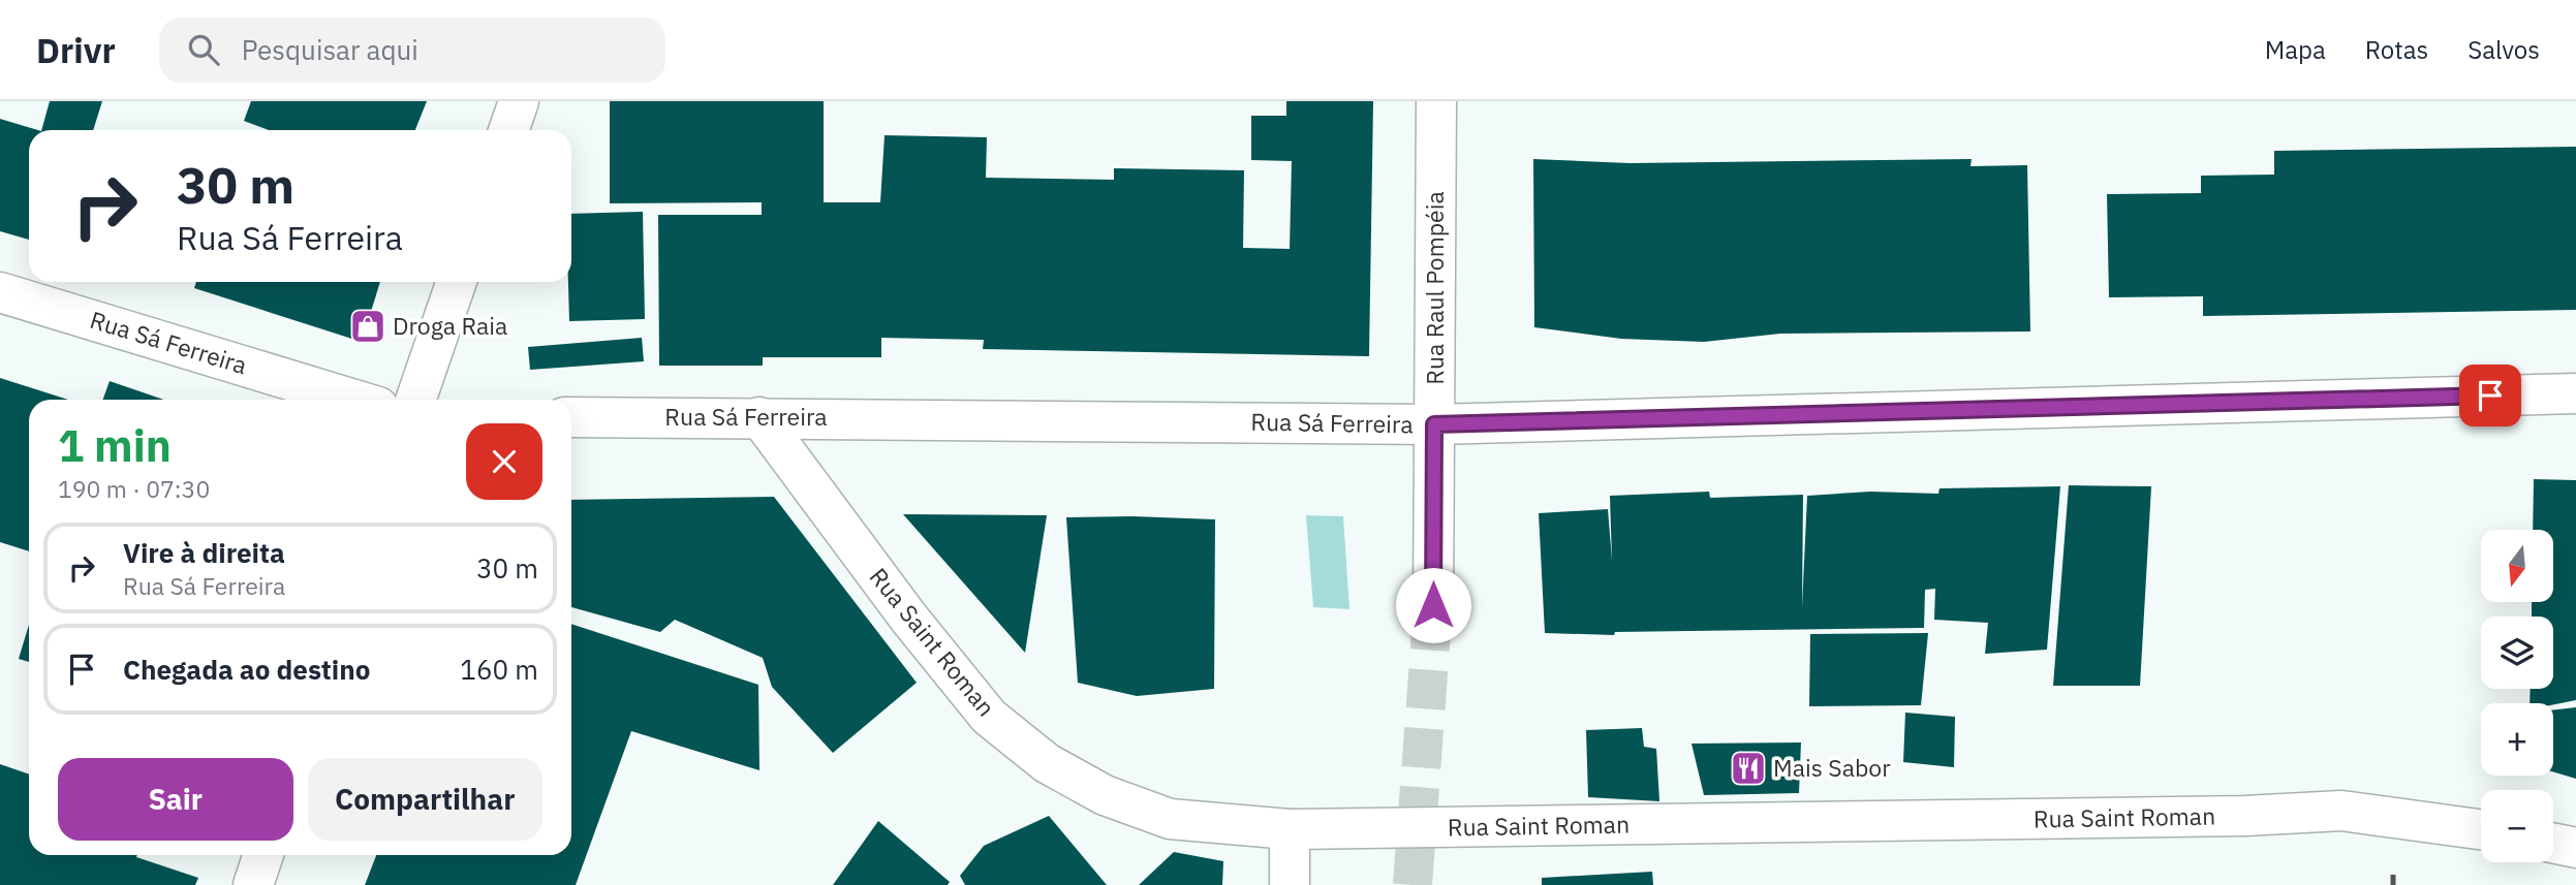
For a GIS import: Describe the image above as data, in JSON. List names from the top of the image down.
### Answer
{
  "streets": {
    "street": ["Rua Raul Pompéia", "Rua Sá Ferreira", "Rua Saint Roman"]
  },
  "crossings": [
    ["Rua Raul Pompéia", "Rua Sá Ferreira"],
    ["Rua Sá Ferreira", "Rua Saint Roman"]
  ],
  "places": {
    "shop": ["Droga Raia"],
    "restaurant": ["Mais Sabor"]
  },
  "north": "bottom",
  "page": {
    "header": "Drivr",
    "search": "Pesquisar aqui",
    "nav": ["Mapa", "Rotas", "Salvos"],
    "turn": ["30 m", "Rua Sá Ferreira"],
    "heading": ["1 min", "190 m · 07:30"],
    "list": [
      {
        "name": "Vire à direita",
        "note": "Rua Sá Ferreira",
        "value": "30 m"
      },
      {
        "name": "Chegada ao destino",
        "value": "160 m"
      }
    ],
    "map_buttons": ["+", "−"],
    "buttons": ["Sair", "Compartilhar"]
  }
}
